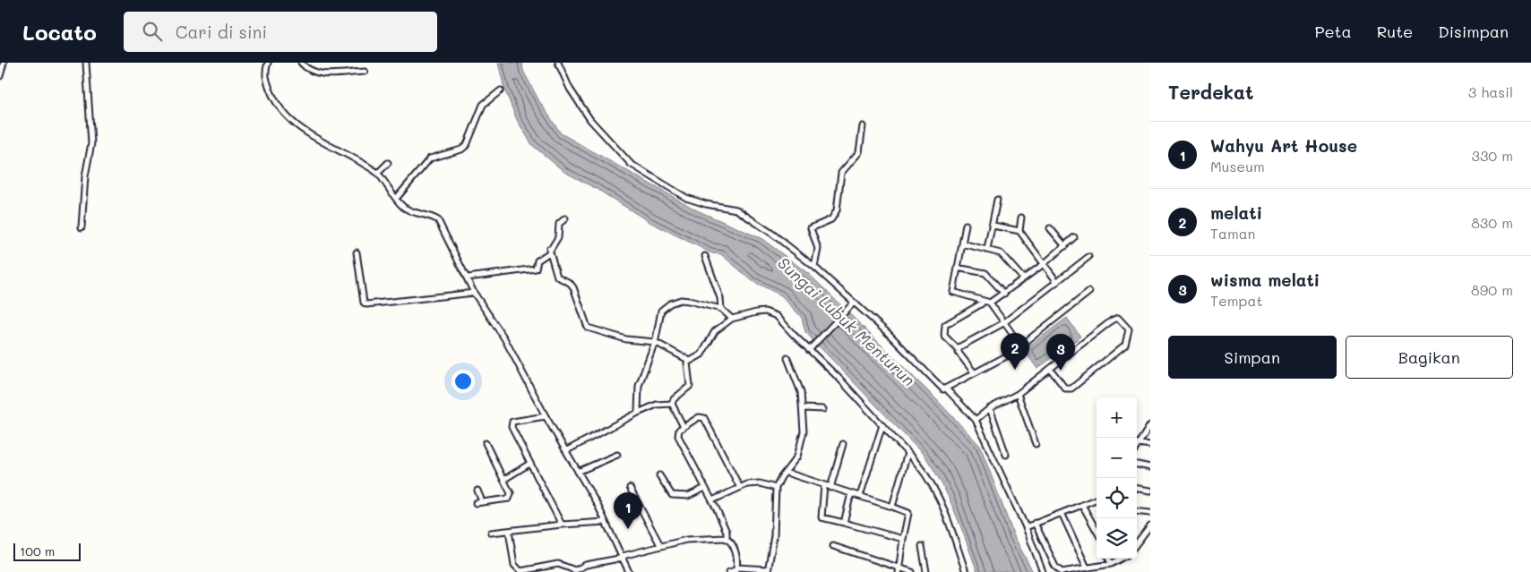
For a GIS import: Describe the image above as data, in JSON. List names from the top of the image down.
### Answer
{
  "water": ["Sungai Lubuk Menturun"],
  "scale_bar": "100 m",
  "page": {
    "header": "Locato",
    "search": "Cari di sini",
    "nav": ["Peta", "Rute", "Disimpan"],
    "heading": ["Terdekat", "3 hasil"],
    "list": [
      {
        "mark": "1",
        "name": "Wahyu Art House",
        "note": "Museum",
        "value": "330 m"
      },
      {
        "mark": "2",
        "name": "melati",
        "note": "Taman",
        "value": "830 m"
      },
      {
        "mark": "3",
        "name": "wisma melati",
        "note": "Tempat",
        "value": "890 m"
      }
    ],
    "buttons": ["Simpan", "Bagikan"],
    "pins": ["2", "3", "1"],
    "map_buttons": ["+", "−"],
    "scale": "100 m"
  }
}
